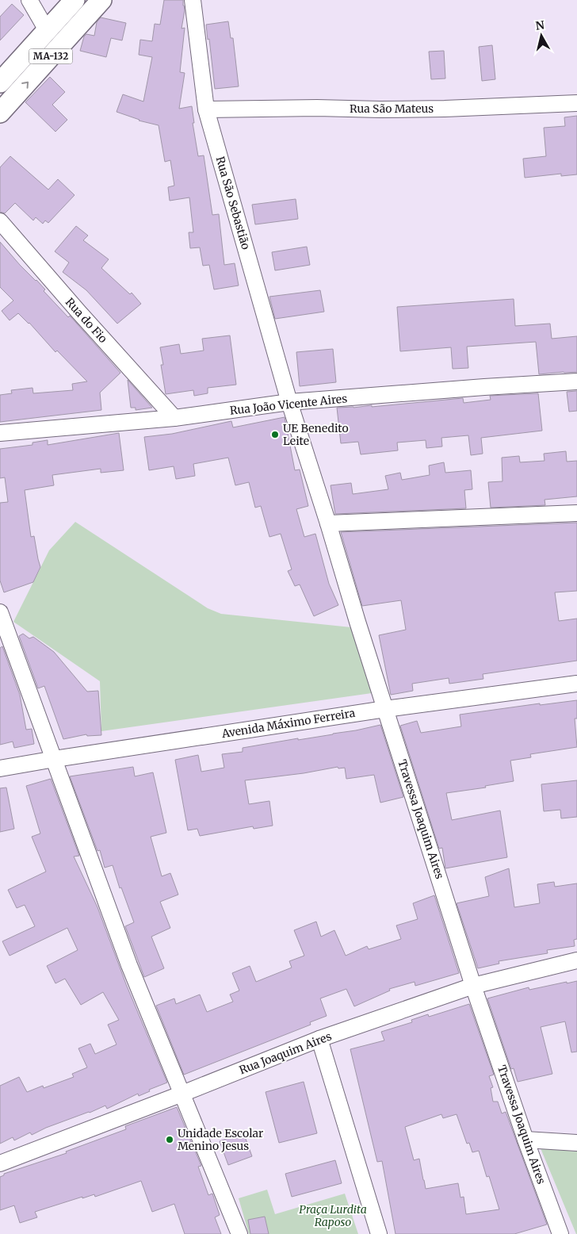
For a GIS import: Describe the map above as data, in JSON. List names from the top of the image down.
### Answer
{
  "streets": {
    "main road": ["MA-132"],
    "street": [
      "Rua São Mateus",
      "Rua São Sebastião",
      "Rua do Fio",
      "Rua João Vicente Aires",
      "Avenida Máximo Ferreira",
      "Travessa Joaquim Aires",
      "Rua Joaquim Aires"
    ]
  },
  "crossings": [
    ["Rua São Mateus", "Rua São Sebastião"],
    ["Rua São Sebastião", "Rua João Vicente Aires"],
    ["Rua São Sebastião", "Travessa Joaquim Aires"],
    ["Rua do Fio", "Rua João Vicente Aires"],
    ["Rua João Vicente Aires", "Travessa Joaquim Aires"],
    ["Avenida Máximo Ferreira", "Travessa Joaquim Aires"],
    ["Travessa Joaquim Aires", "Rua Joaquim Aires"]
  ],
  "parks": ["Praça Lurdita Raposo"],
  "places": ["UE Benedito Leite", "Unidade Escolar Menino Jesus"],
  "north": "top"
}
